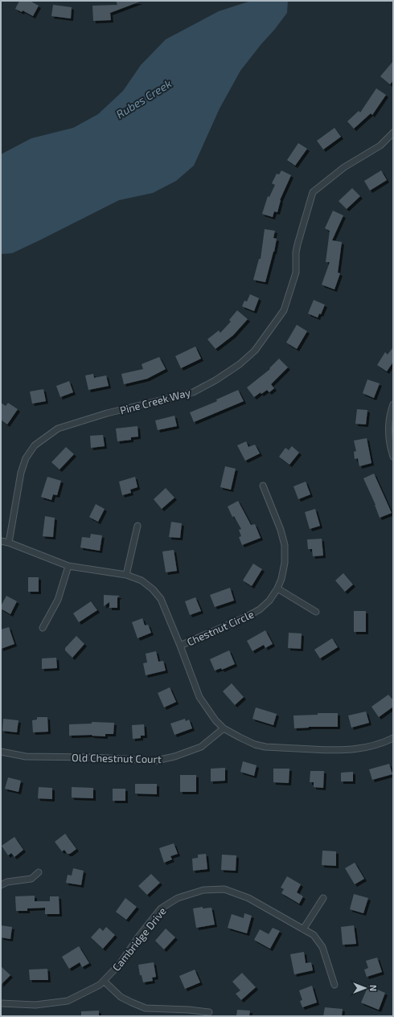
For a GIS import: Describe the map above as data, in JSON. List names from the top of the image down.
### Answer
{
  "streets": {
    "street": [
      "Pine Creek Way",
      "Chestnut Circle",
      "Old Chestnut Court",
      "Cambridge Drive"
    ]
  },
  "water": ["Rubes Creek"],
  "north": "right"
}
